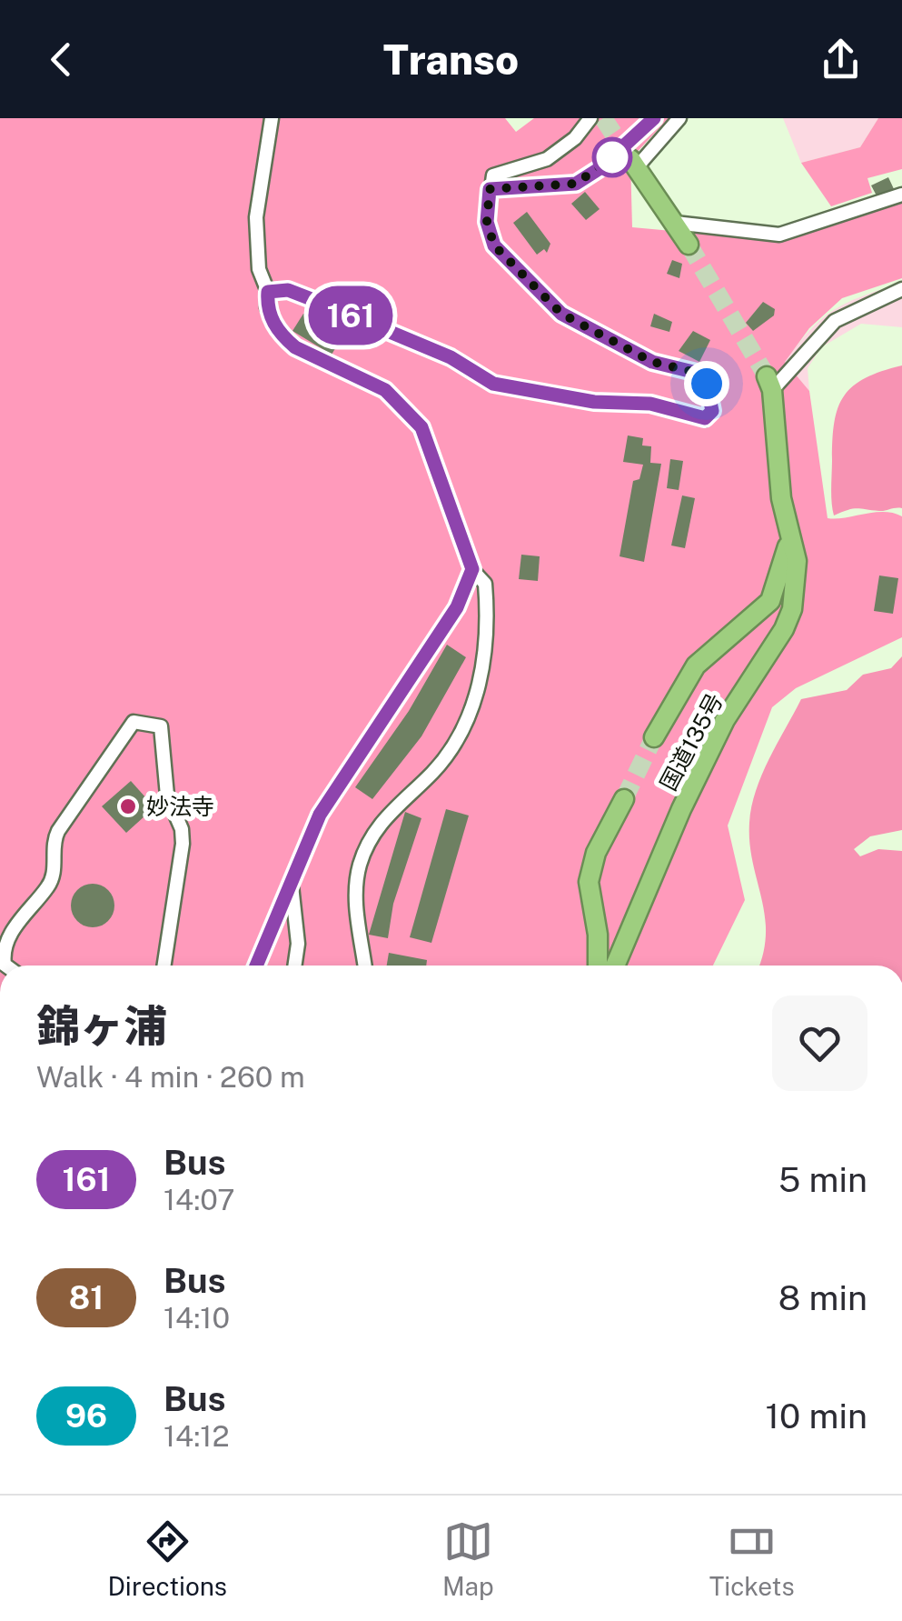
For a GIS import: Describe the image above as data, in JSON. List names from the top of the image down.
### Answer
{
  "streets": {
    "highway": ["国道135号"]
  },
  "places": ["妙法寺"],
  "lines": ["bus line 161"],
  "page": {
    "header": "Transo",
    "on_map": "161",
    "heading": ["錦ヶ浦", "Walk · 4 min · 260 m"],
    "list": [
      {
        "mark": "161",
        "name": "Bus",
        "note": "14:07",
        "value": "5 min"
      },
      {
        "mark": "81",
        "name": "Bus",
        "note": "14:10",
        "value": "8 min"
      },
      {
        "mark": "96",
        "name": "Bus",
        "note": "14:12",
        "value": "10 min"
      }
    ],
    "tabs": ["Directions", "Map", "Tickets"]
  }
}
